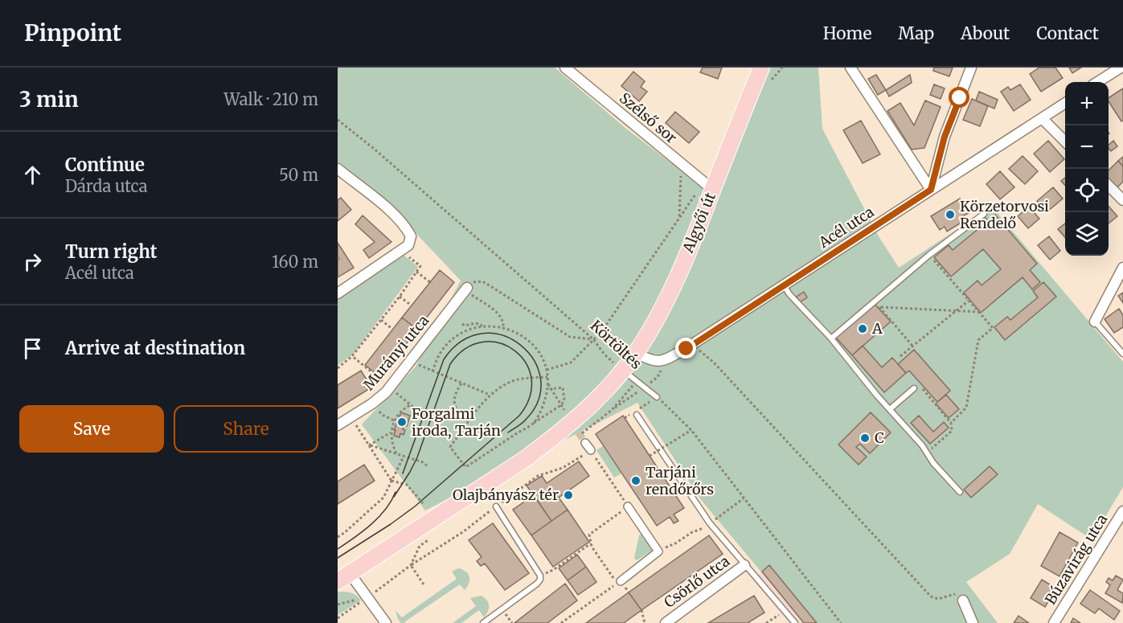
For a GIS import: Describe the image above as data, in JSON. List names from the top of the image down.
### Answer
{
  "streets": {
    "main road": ["Algyői út"],
    "street": [
      "Szélső sor",
      "Acél utca",
      "Murányi utca",
      "Búzavirág utca",
      "Csörlő utca"
    ],
    "lane": ["Körtöltés"]
  },
  "crossings": [
    ["Szélső sor", "Algyői út"],
    ["Algyői út", "Acél utca"],
    ["Algyői út", "Körtöltés"]
  ],
  "places": [
    "Körzetorvosi Rendelő",
    "A",
    "Forgalmi iroda, Tarján",
    "C",
    "Tarjáni rendőrőrs",
    "Olajbányász tér"
  ],
  "page": {
    "header": "Pinpoint",
    "nav": [
      "Home",
      "Map",
      "About",
      "Contact"
    ],
    "heading": ["3 min", "Walk · 210 m"],
    "map_buttons": ["+", "−"],
    "list": [
      ["Continue", "Dárda utca", "50 m"],
      ["Turn right", "Acél utca", "160 m"],
      "Arrive at destination"
    ],
    "buttons": ["Save", "Share"]
  }
}
